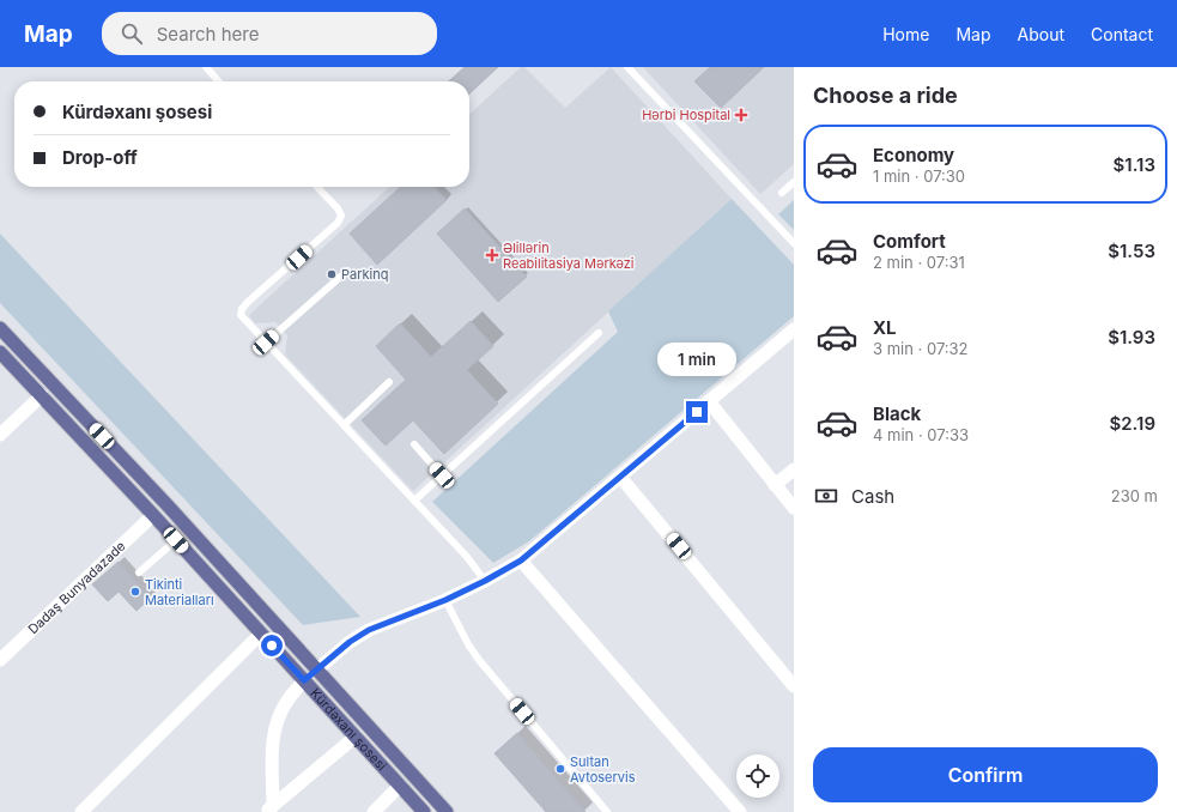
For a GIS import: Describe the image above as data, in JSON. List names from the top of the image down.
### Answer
{
  "streets": {
    "main road": ["Kürdəxanı şosesi"],
    "street": ["Dadaş Bunyadazade"]
  },
  "crossings": [
    ["Dadaş Bunyadazade", "Kürdəxanı şosesi"]
  ],
  "places": {
    "health": ["Hərbi Hospital", "Əlillərin Reabilitasiya Mərkəzi"],
    "other": ["Parkinq", "Tikinti Materialları", "Sultan Avtoservis"]
  },
  "page": {
    "header": "Map",
    "search": "Search here",
    "nav": [
      "Home",
      "Map",
      "About",
      "Contact"
    ],
    "heading": "Choose a ride",
    "banner": ["Kürdəxanı şosesi", "Drop-off"],
    "list": [
      {
        "name": "Economy",
        "note": "1 min · 07:30",
        "value": "$1.13"
      },
      {
        "name": "Comfort",
        "note": "2 min · 07:31",
        "value": "$1.53"
      },
      {
        "name": "XL",
        "note": "3 min · 07:32",
        "value": "$1.93"
      },
      {
        "name": "Black",
        "note": "4 min · 07:33",
        "value": "$2.19"
      }
    ],
    "bubble": "1 min",
    "pay": ["Cash", "230 m"],
    "buttons": "Confirm"
  }
}
